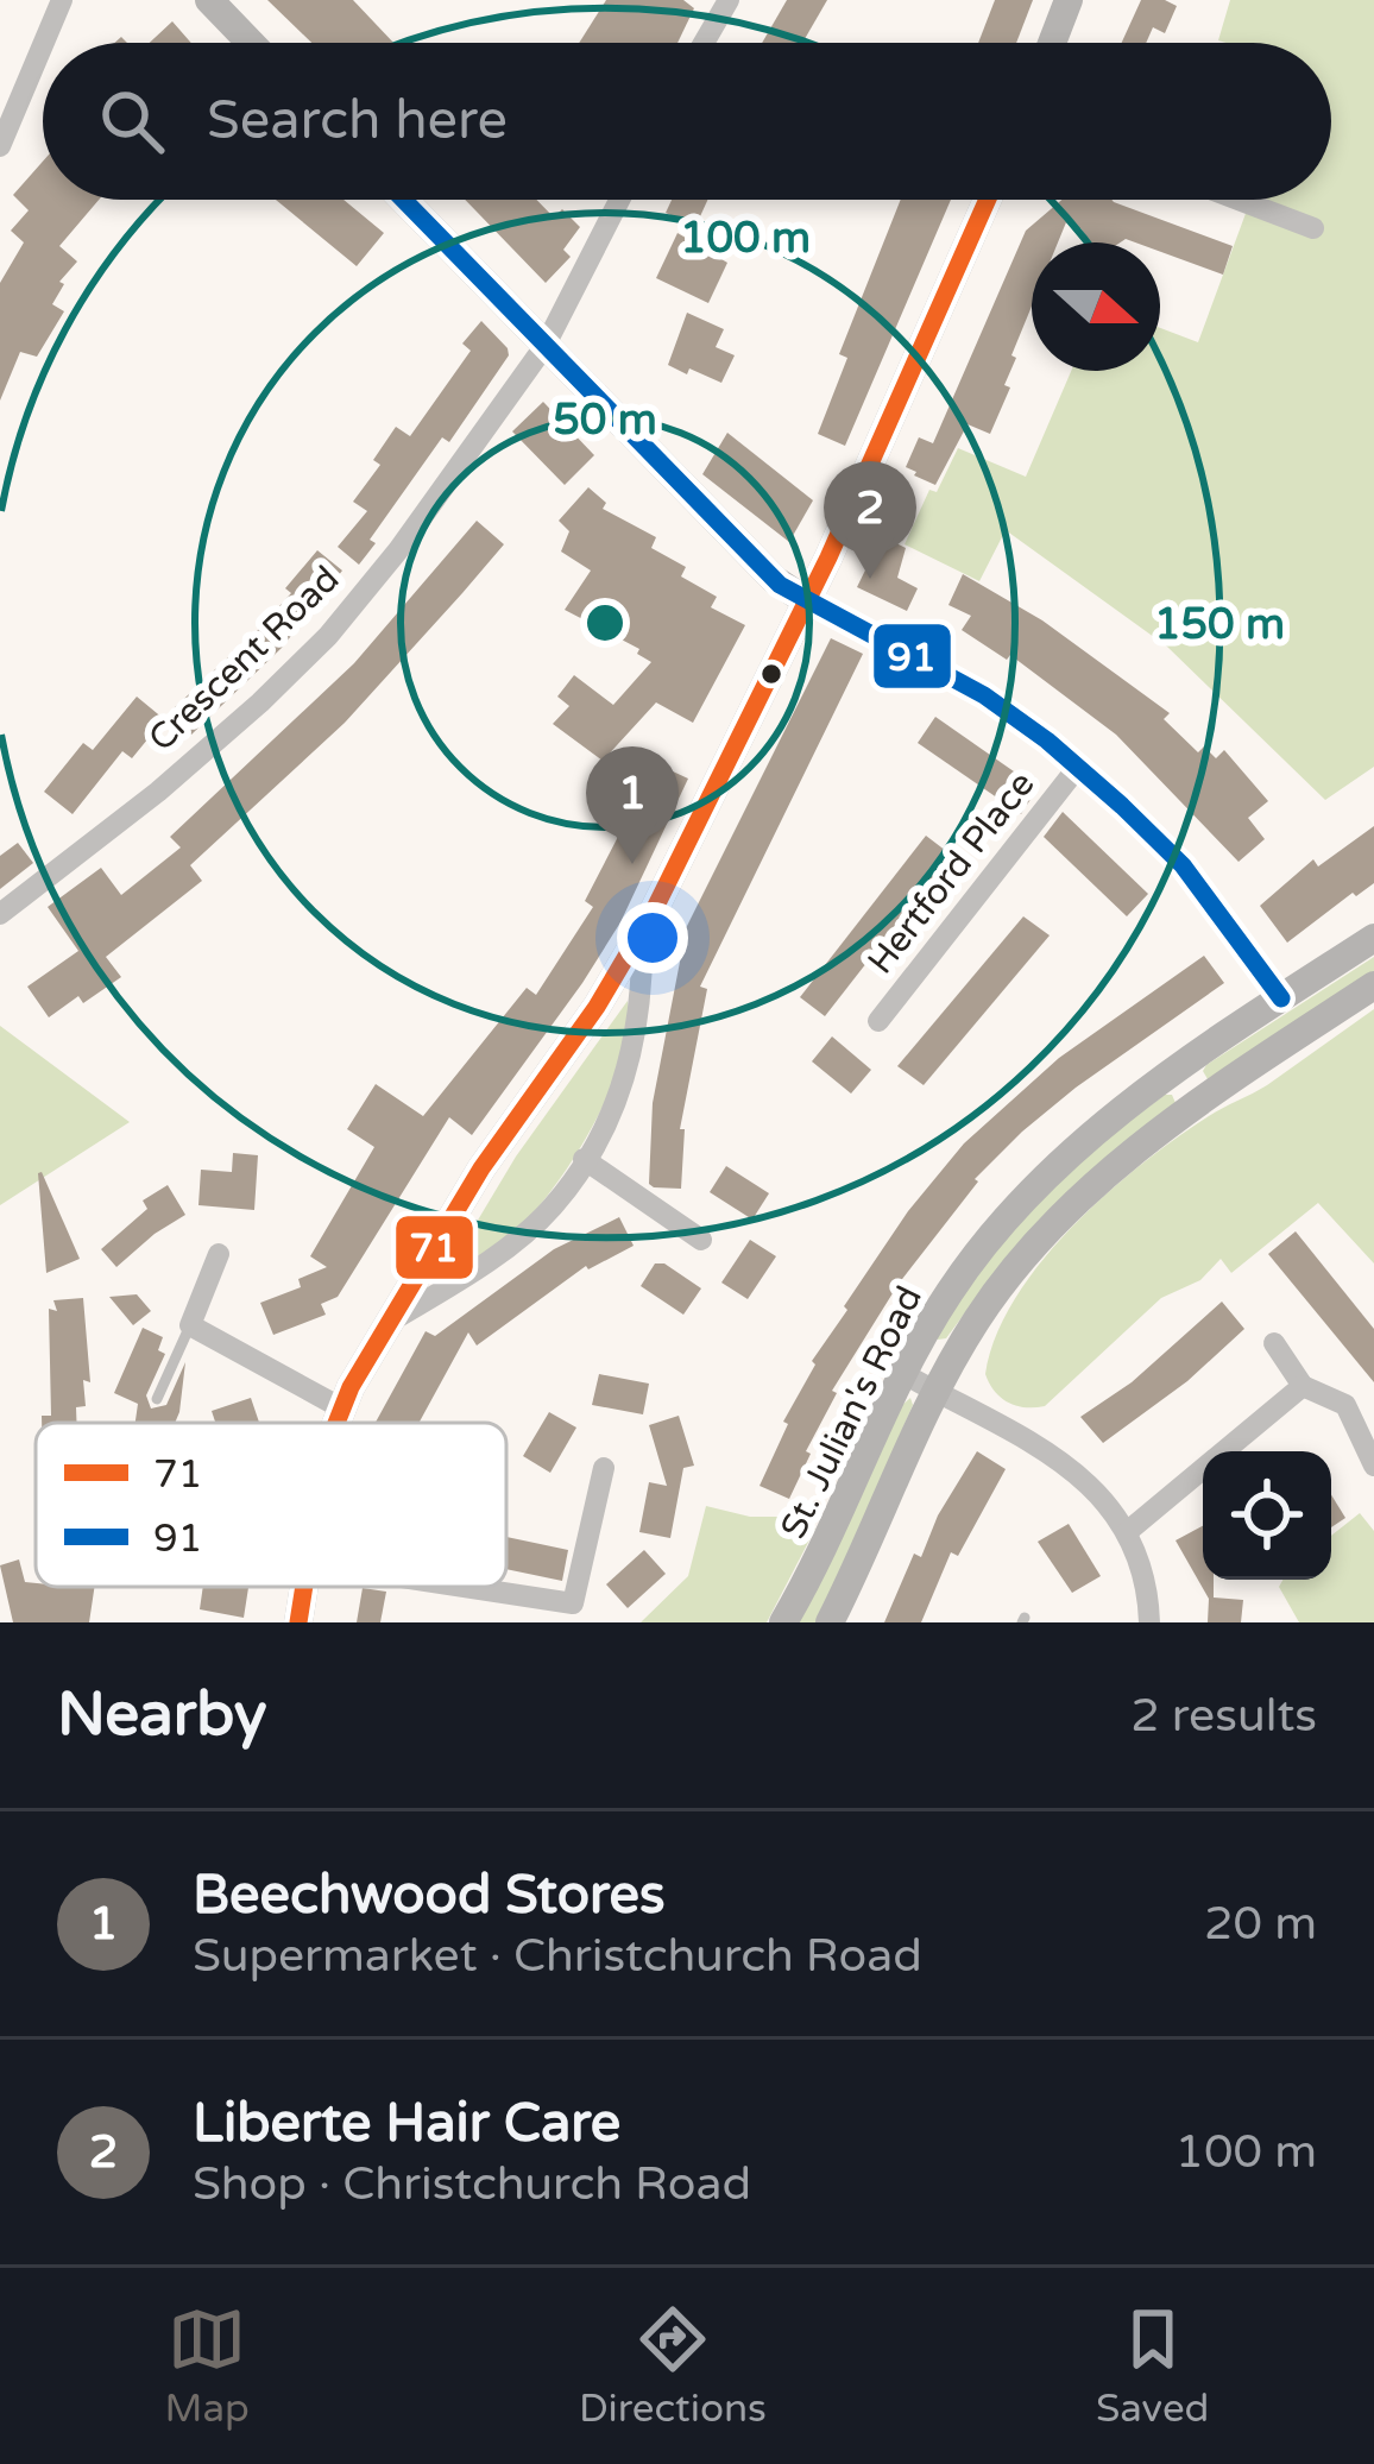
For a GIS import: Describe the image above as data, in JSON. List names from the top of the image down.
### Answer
{
  "streets": {
    "street": ["Crescent Road", "Hertford Place", "St. Julian's Road"]
  },
  "lines": ["transit line 71", "transit line 91"],
  "legend": ["71", "91"],
  "north": "right",
  "page": {
    "search": "Search here",
    "pins": ["2", "1"],
    "heading": ["Nearby", "2 results"],
    "list": [
      {
        "mark": "1",
        "name": "Beechwood Stores",
        "note": "Supermarket · Christchurch Road",
        "value": "20 m"
      },
      {
        "mark": "2",
        "name": "Liberte Hair Care",
        "note": "Shop · Christchurch Road",
        "value": "100 m"
      }
    ],
    "nav": ["Map", "Directions", "Saved"]
  },
  "rings": ["100 m", "50 m", "150 m"]
}
